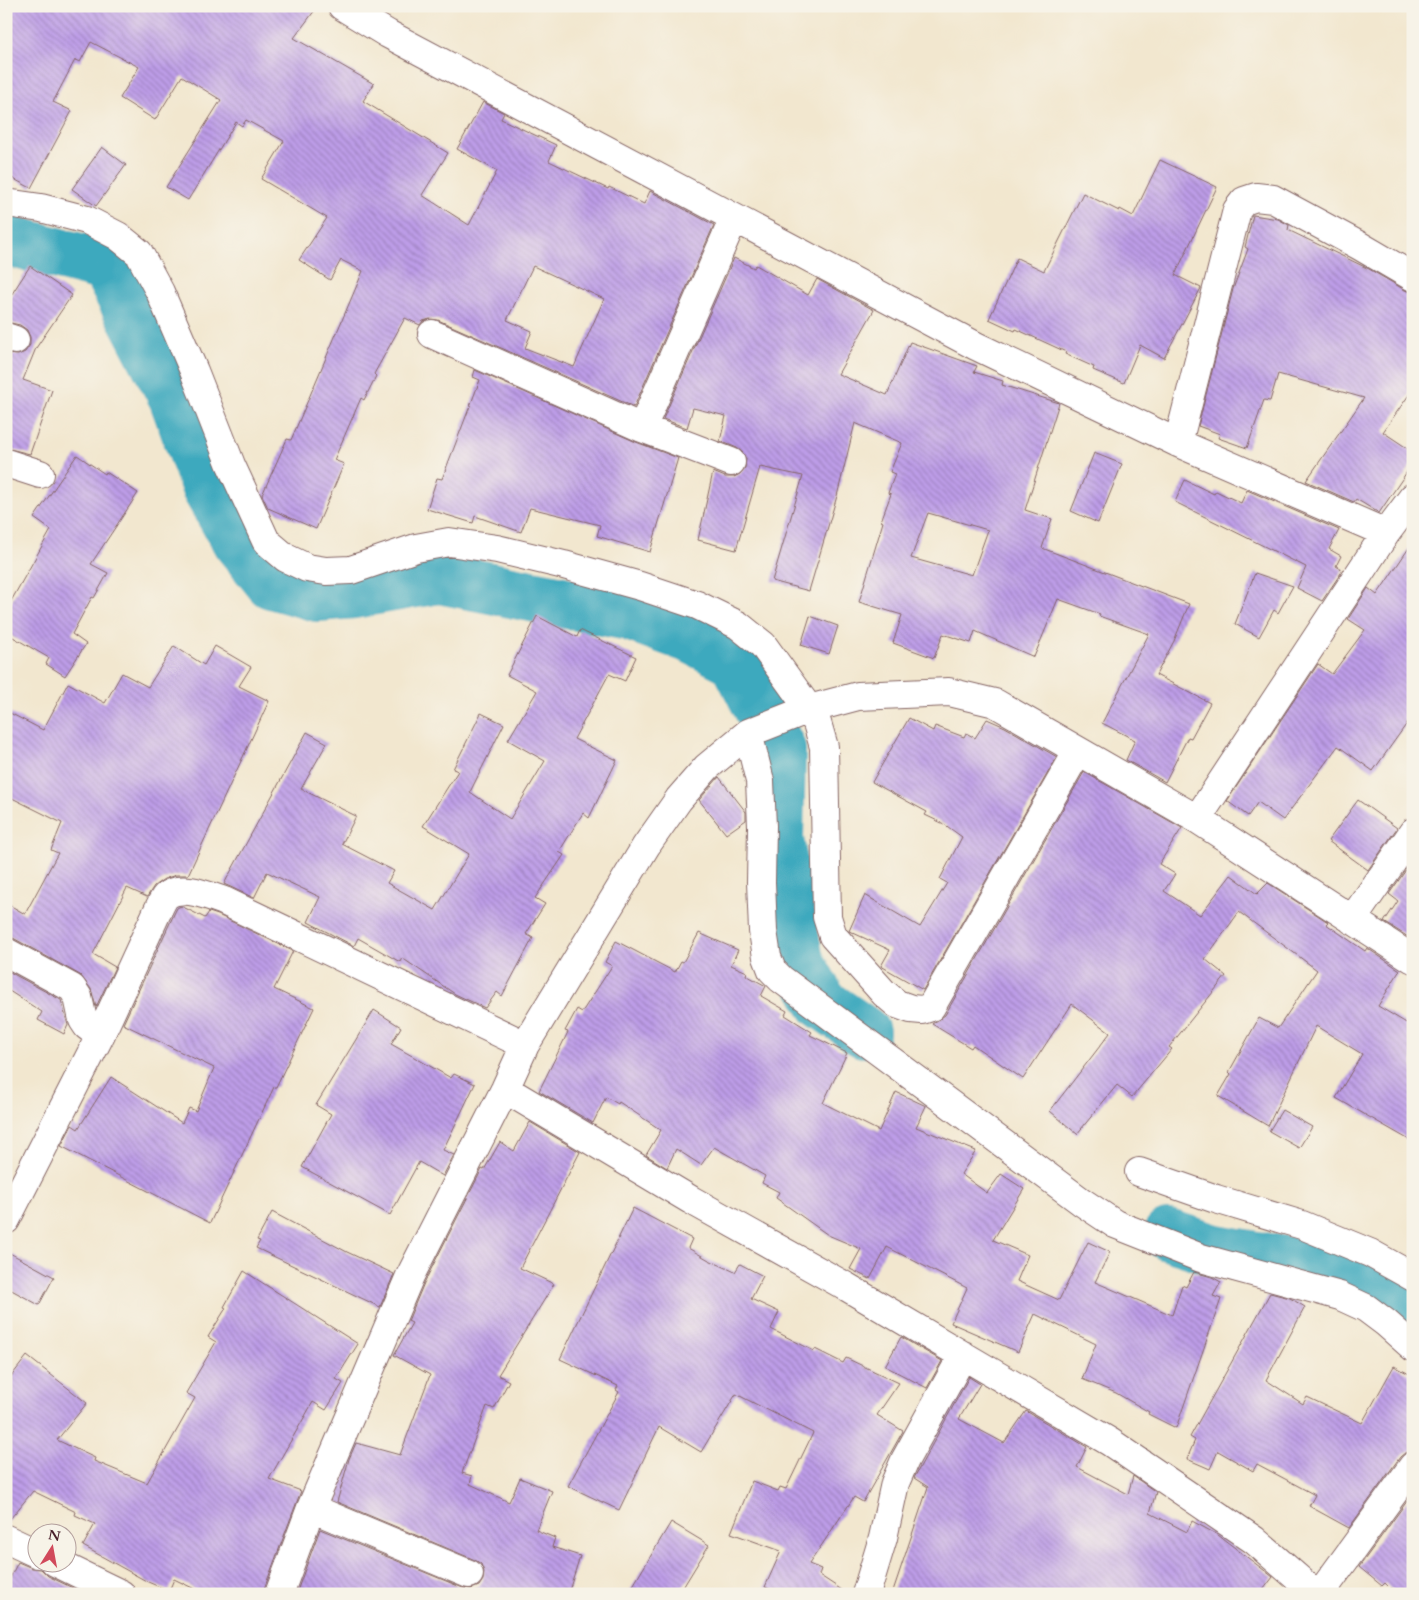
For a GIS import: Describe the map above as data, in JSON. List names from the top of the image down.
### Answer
{
  "north": "top"
}
